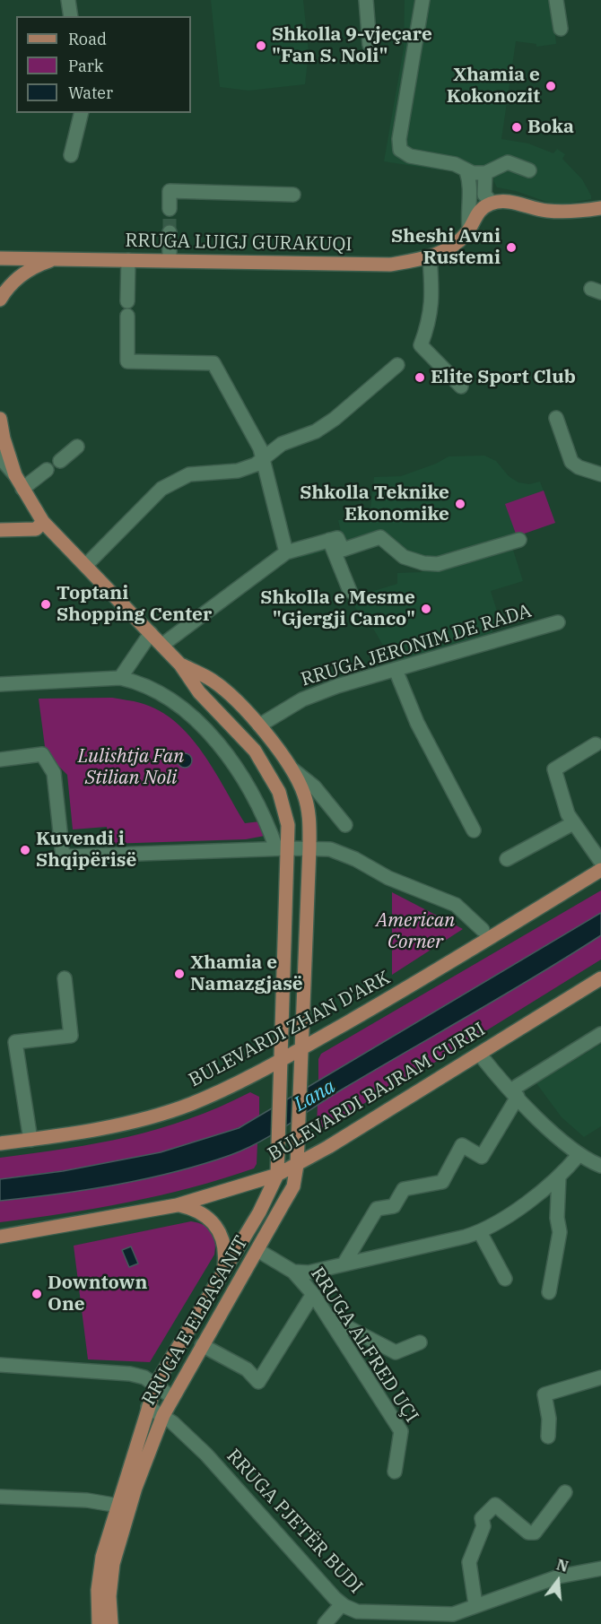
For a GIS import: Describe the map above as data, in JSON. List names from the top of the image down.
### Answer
{
  "streets": {
    "main road": [
      "RRUGA LUIGJ GURAKUQI",
      "BULEVARDI ZHAN D'ARK",
      "BULEVARDI BAJRAM CURRI",
      "RRUGA E ELBASANIT"
    ],
    "street": ["RRUGA JERONIM DE RADA", "RRUGA ALFRED UÇI", "RRUGA PJETËR BUDI"]
  },
  "crossings": [
    ["RRUGA JERONIM DE RADA", "RRUGA E ELBASANIT"],
    ["BULEVARDI ZHAN D'ARK", "RRUGA E ELBASANIT"],
    ["BULEVARDI BAJRAM CURRI", "RRUGA E ELBASANIT"],
    ["RRUGA E ELBASANIT", "RRUGA ALFRED UÇI"],
    ["RRUGA E ELBASANIT", "RRUGA PJETËR BUDI"]
  ],
  "water": ["Lana"],
  "parks": ["Lulishtja Fan Stilian Noli", "American Corner"],
  "places": [
    "Shkolla 9-vjeçare \"Fan S. Noli\"",
    "Xhamia e Kokonozit",
    "Boka",
    "Sheshi Avni Rustemi",
    "Elite Sport Club",
    "Shkolla Teknike Ekonomike",
    "Toptani Shopping Center",
    "Shkolla e Mesme \"Gjergji Canco\"",
    "Kuvendi i Shqipërisë",
    "Xhamia e Namazgjasë",
    "Downtown One"
  ],
  "legend": ["Road", "Park", "Water"],
  "north": "top"
}
